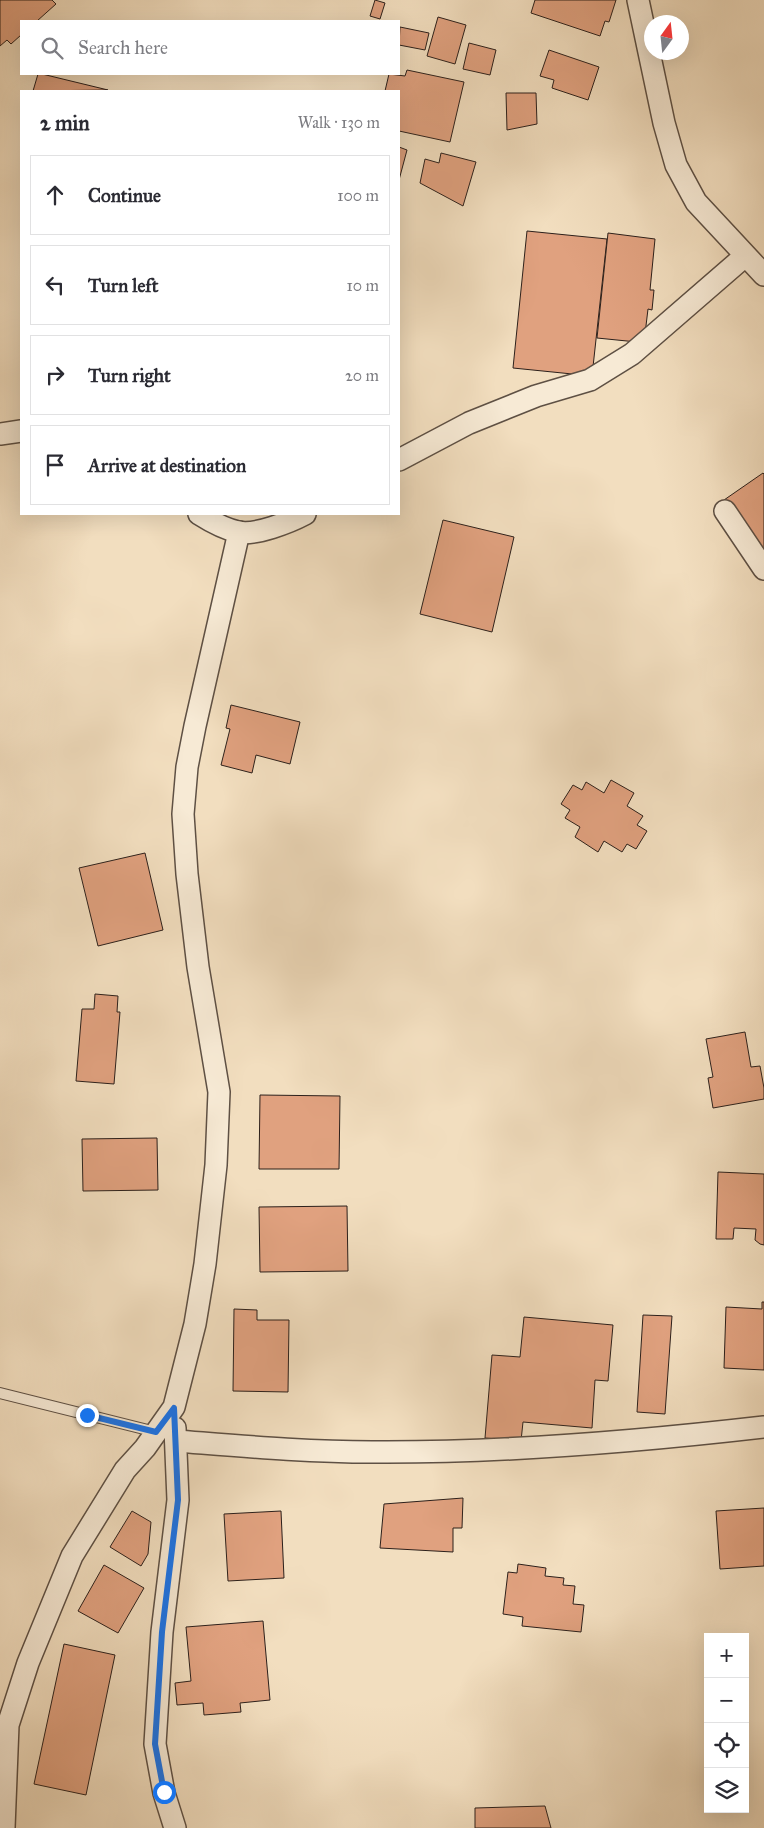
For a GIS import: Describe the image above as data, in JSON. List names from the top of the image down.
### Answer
{
  "north": "top",
  "page": {
    "search": "Search here",
    "heading": ["2 min", "Walk · 130 m"],
    "list": [
      ["Continue", "100 m"],
      ["Turn left", "10 m"],
      ["Turn right", "20 m"],
      "Arrive at destination"
    ],
    "map_buttons": ["+", "−"]
  }
}
